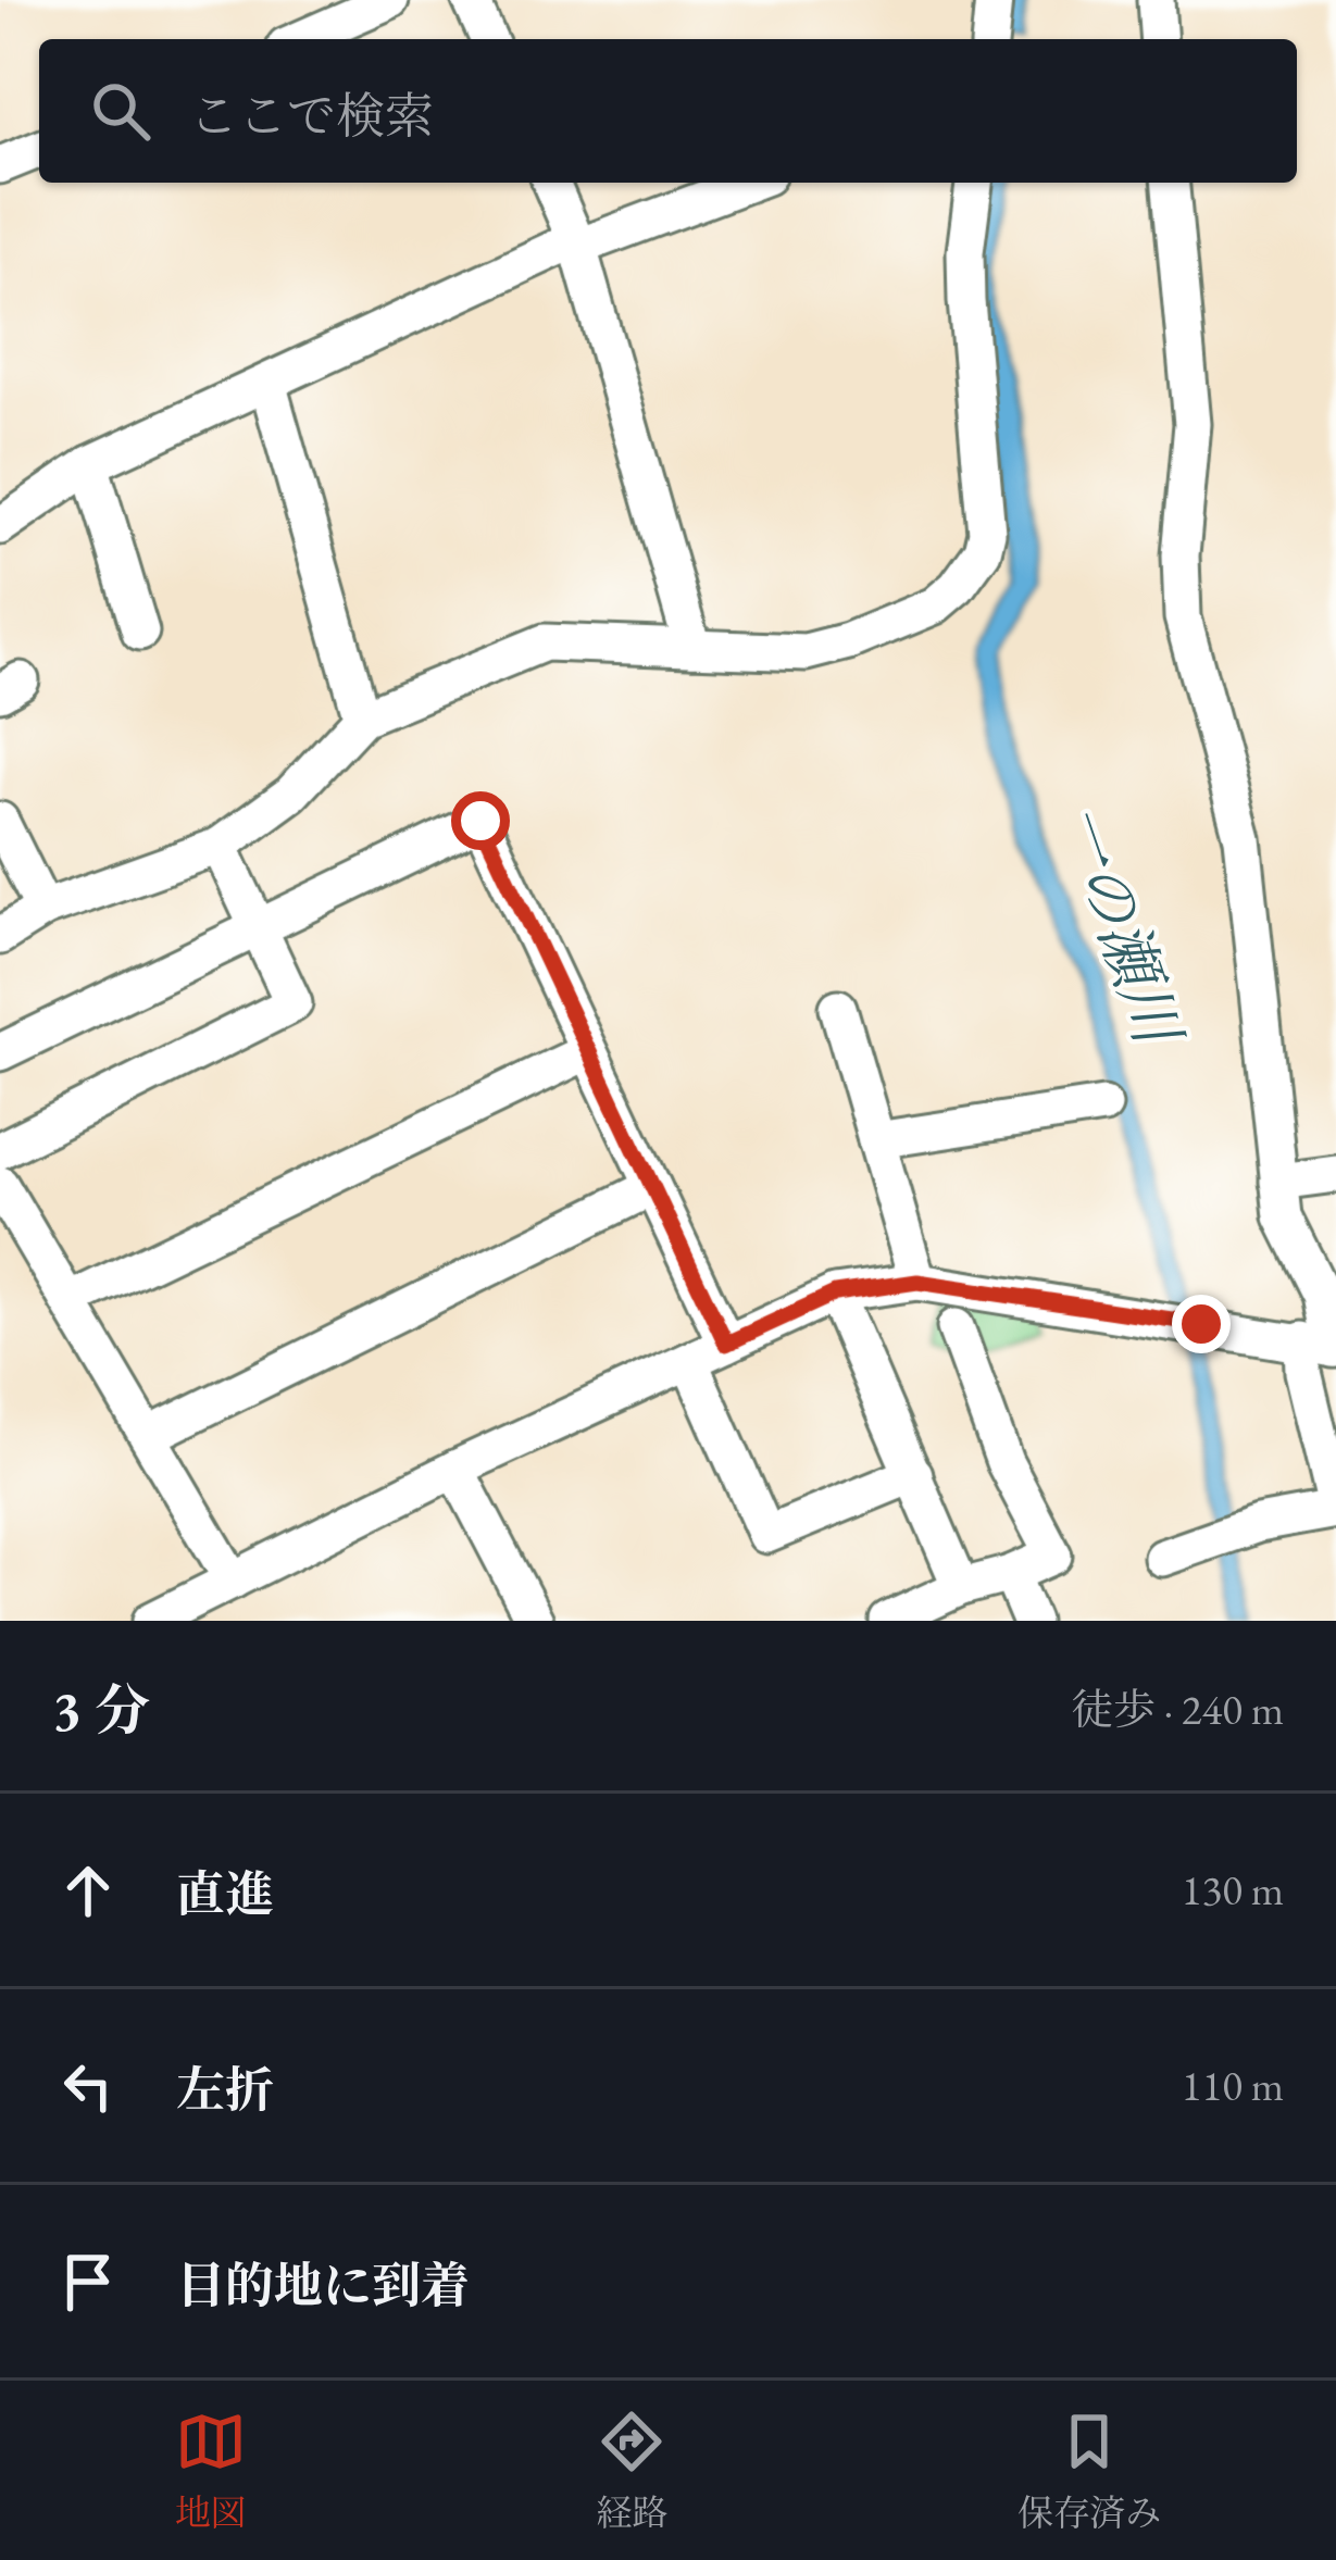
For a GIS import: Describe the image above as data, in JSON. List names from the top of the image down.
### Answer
{
  "water": ["一の瀬川"],
  "page": {
    "search": "ここで検索",
    "heading": ["3 分", "徒歩 · 240 m"],
    "list": [
      ["直進", "130 m"],
      ["左折", "110 m"],
      "目的地に到着"
    ],
    "nav": ["地図", "経路", "保存済み"]
  }
}
